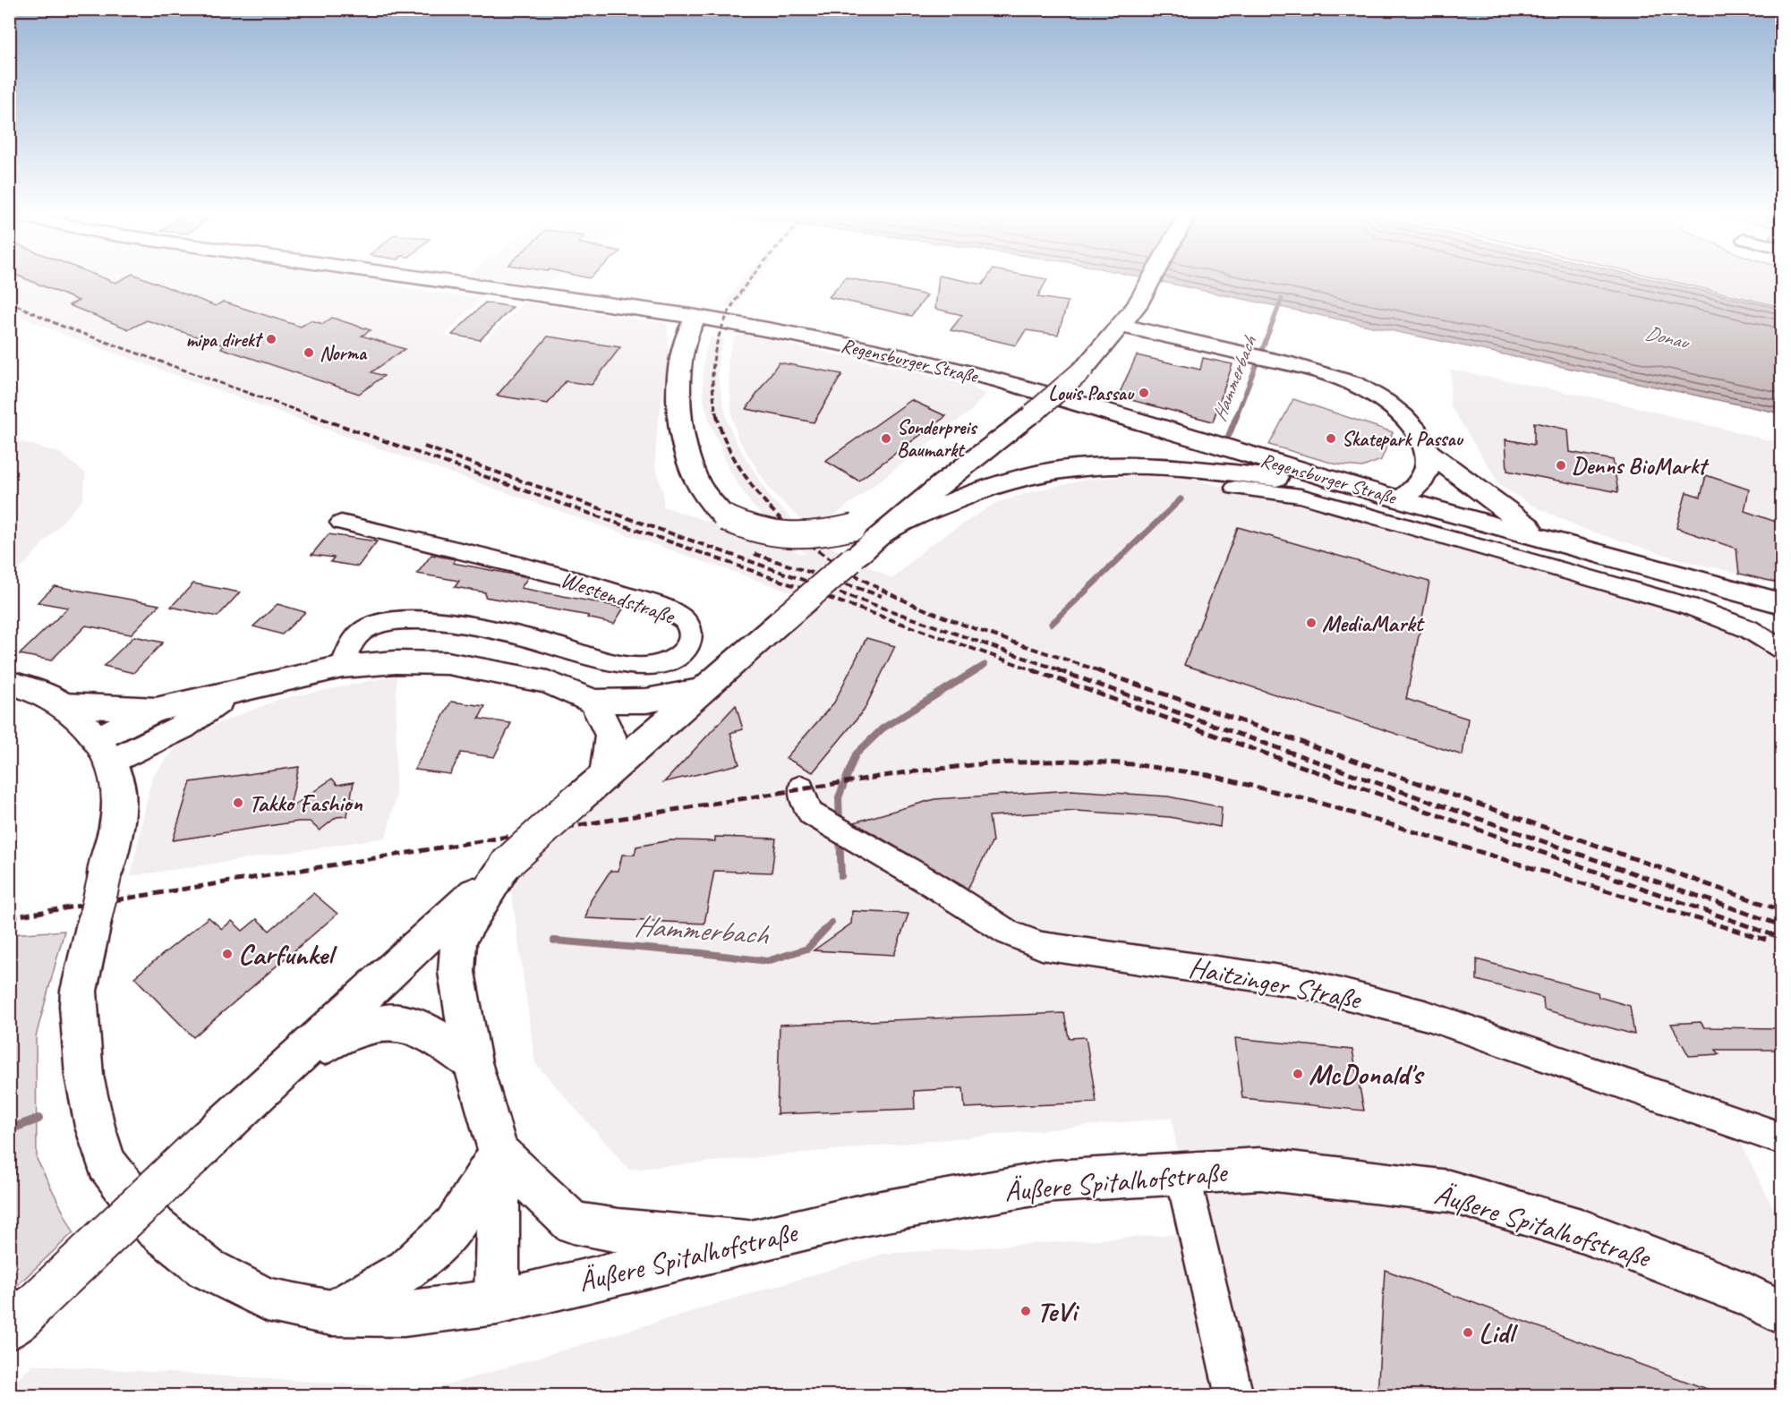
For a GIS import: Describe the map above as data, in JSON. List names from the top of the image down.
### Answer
{
  "streets": {
    "main road": ["Regensburger Straße", "Äußere Spitalhofstraße"],
    "street": ["Westendstraße", "Haitzinger Straße"]
  },
  "water": ["Donau", "Hammerbach"],
  "places": [
    "mipa direkt",
    "Norma",
    "Louis Passau",
    "Sonderpreis Baumarkt",
    "Skatepark Passau",
    "Denns BioMarkt",
    "MediaMarkt",
    "Takko Fashion",
    "Carfunkel",
    "McDonald's",
    "TeVi",
    "Lidl"
  ]
}
